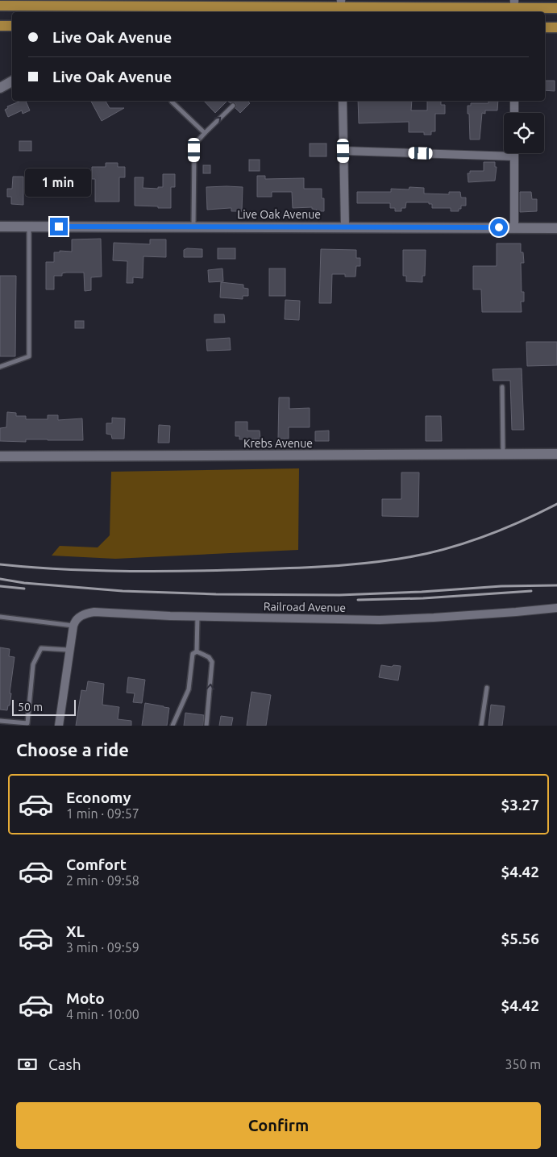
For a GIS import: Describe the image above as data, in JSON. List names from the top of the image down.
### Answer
{
  "streets": {
    "street": ["Live Oak Avenue", "Krebs Avenue", "Railroad Avenue"]
  },
  "scale_bar": "50 m",
  "page": {
    "banner": ["Live Oak Avenue", "Live Oak Avenue"],
    "bubble": "1 min",
    "scale": "50 m",
    "heading": "Choose a ride",
    "list": [
      {
        "name": "Economy",
        "note": "1 min · 09:57",
        "value": "$3.27"
      },
      {
        "name": "Comfort",
        "note": "2 min · 09:58",
        "value": "$4.42"
      },
      {
        "name": "XL",
        "note": "3 min · 09:59",
        "value": "$5.56"
      },
      {
        "name": "Moto",
        "note": "4 min · 10:00",
        "value": "$4.42"
      }
    ],
    "pay": ["Cash", "350 m"],
    "buttons": "Confirm"
  }
}
